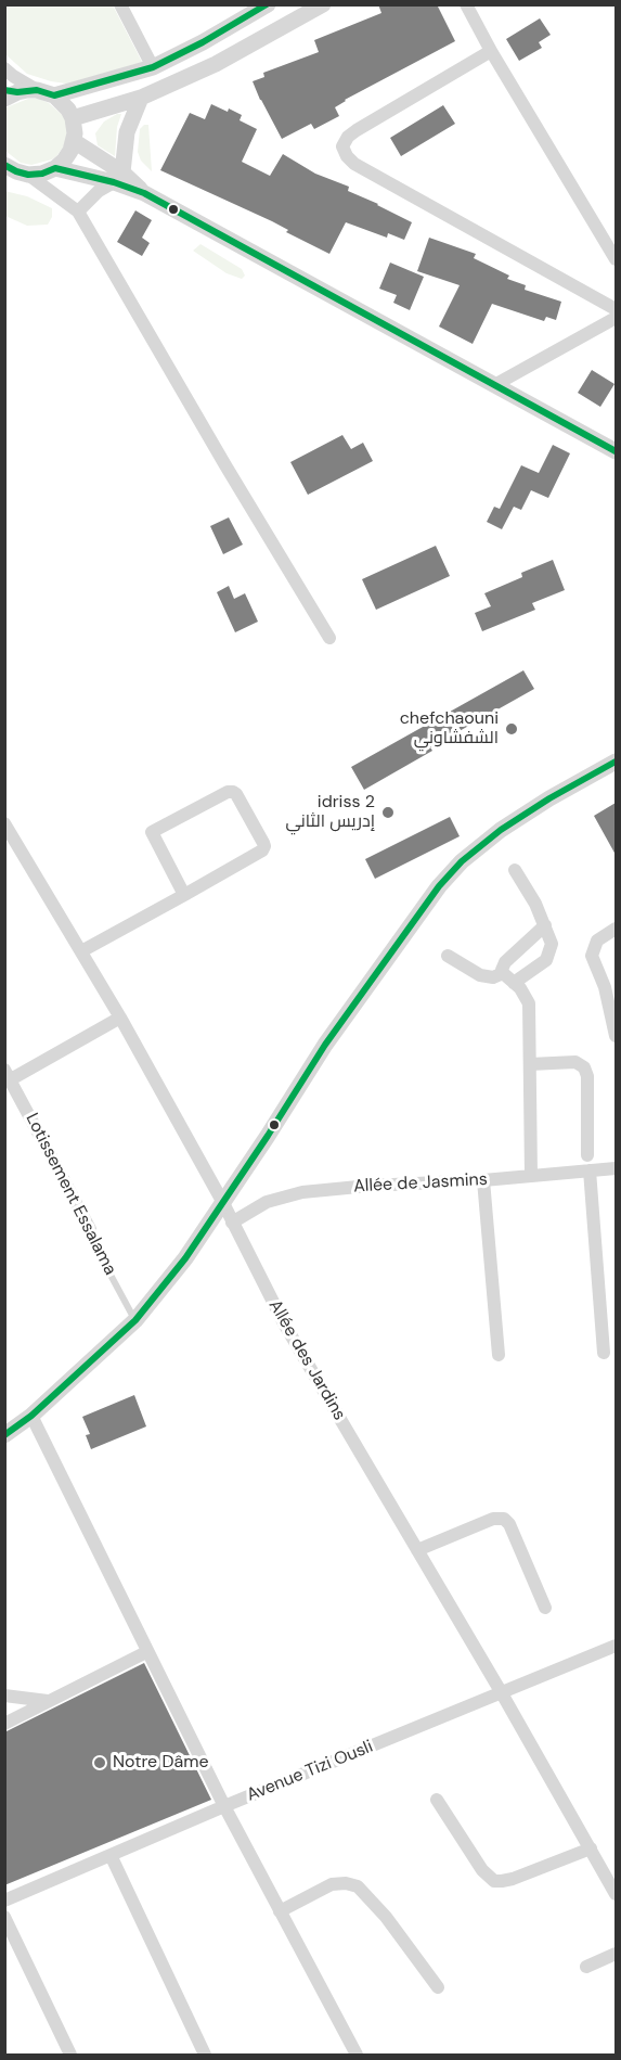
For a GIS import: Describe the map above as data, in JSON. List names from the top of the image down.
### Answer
{
  "streets": {
    "street": [
      "Allée de Jasmins",
      "Lotissement Essalama",
      "Allée des Jardins",
      "Avenue Tizi Ousli"
    ]
  },
  "crossings": [
    ["Allée de Jasmins", "Allée des Jardins"],
    ["Allée des Jardins", "Avenue Tizi Ousli"]
  ],
  "places": ["chefchaouni الشفشاوني", "idriss 2 إدريس الثاني", "Notre Dâme"]
}
